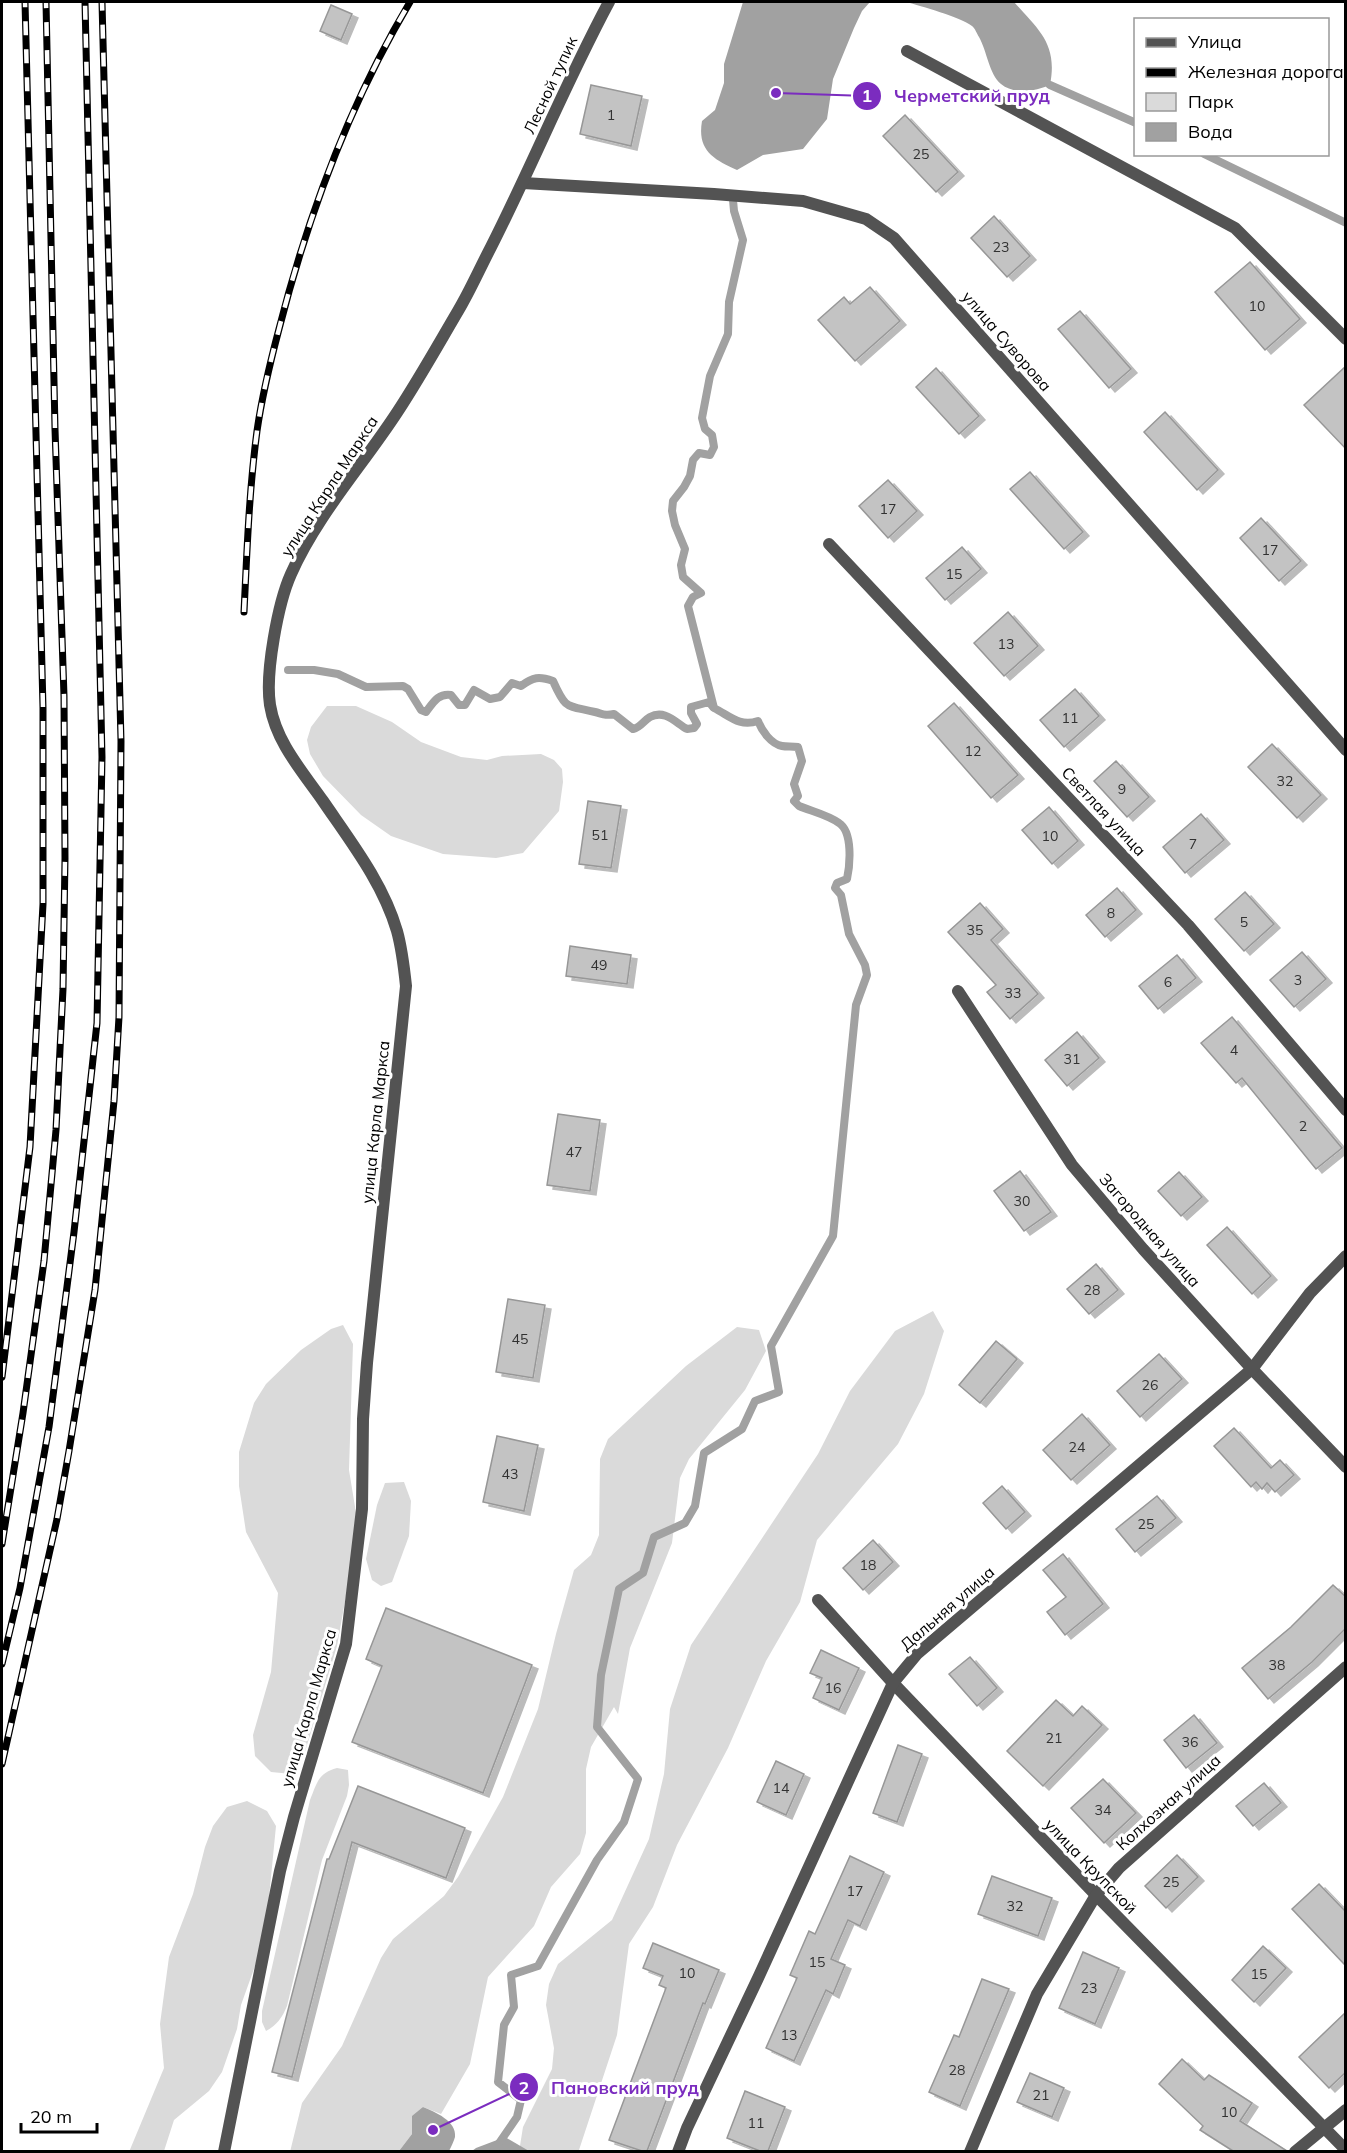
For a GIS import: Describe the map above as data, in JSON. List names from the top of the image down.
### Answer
{
  "streets": {
    "street": [
      "Лесной тупик",
      "улица Суворова",
      "улица Карла Маркса",
      "Светлая улица",
      "Загородная улица",
      "Дальняя улица",
      "Колхозная улица",
      "улица Крупской"
    ]
  },
  "crossings": [
    ["Лесной тупик", "улица Суворова"],
    ["Лесной тупик", "улица Карла Маркса"],
    ["улица Суворова", "улица Карла Маркса"],
    ["Загородная улица", "Дальняя улица"],
    ["Дальняя улица", "улица Крупской"],
    ["Колхозная улица", "улица Крупской"]
  ],
  "places": ["Черметский пруд", "Пановский пруд"],
  "house_numbers": [
    "1",
    "25",
    "23",
    "10",
    "17",
    "17",
    "15",
    "13",
    "11",
    "12",
    "32",
    "9",
    "51",
    "10",
    "7",
    "8",
    "5",
    "35",
    "49",
    "3",
    "6",
    "33",
    "4",
    "31",
    "2",
    "47",
    "30",
    "28",
    "45",
    "26",
    "24",
    "43",
    "25",
    "18",
    "38",
    "16",
    "21",
    "36",
    "14",
    "34",
    "25",
    "17",
    "32",
    "15",
    "10",
    "15",
    "23",
    "13",
    "28",
    "21",
    "10",
    "11"
  ],
  "legend": [
    "Улица",
    "Железная дорога",
    "Парк",
    "Вода"
  ],
  "scale_bar": "20 m"
}
